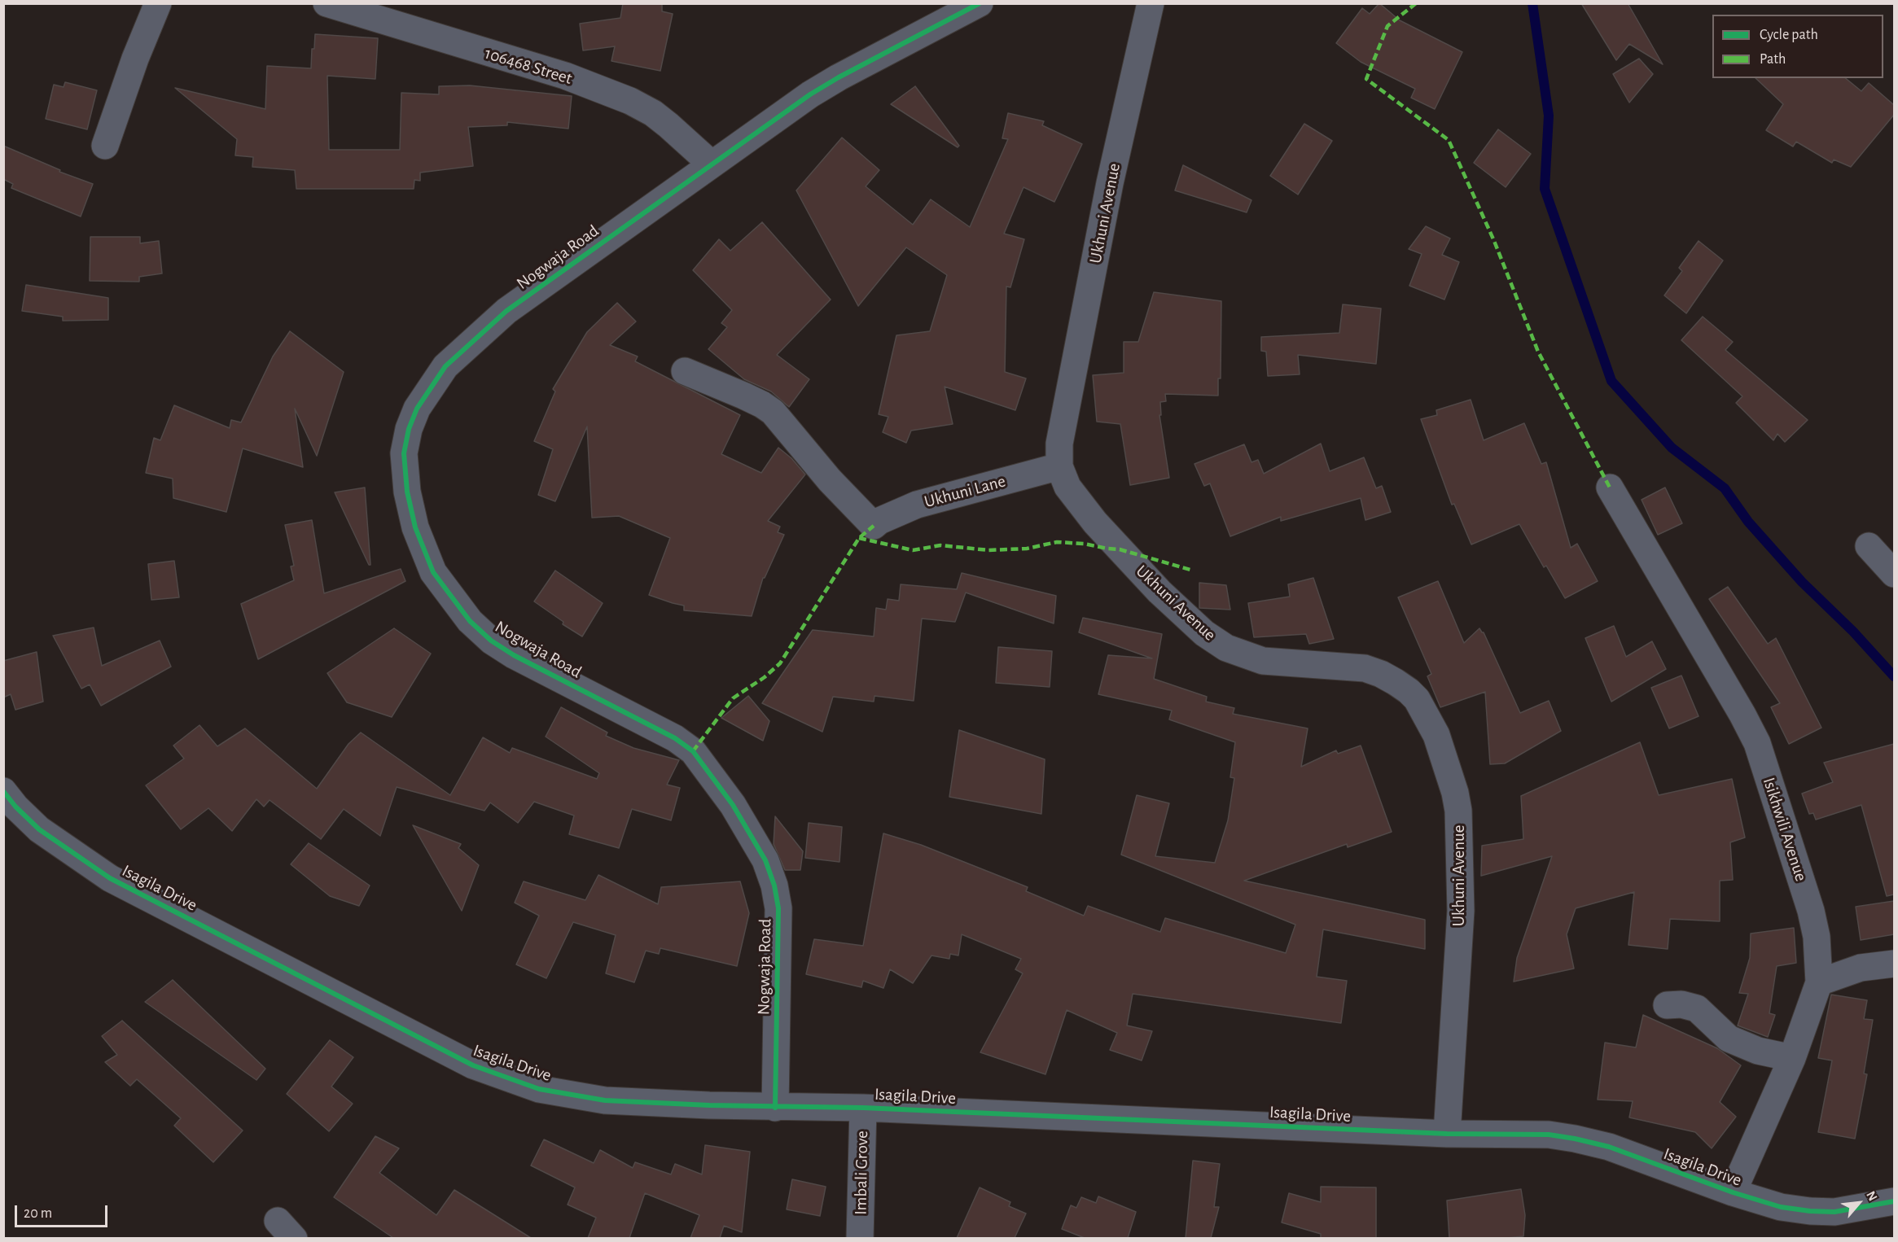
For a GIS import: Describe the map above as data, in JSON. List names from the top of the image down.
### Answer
{
  "streets": {
    "street": [
      "106468 Street",
      "Ukhuni Avenue",
      "Nogwaja Road",
      "Ukhuni Lane",
      "Isikhwili Avenue",
      "Isagila Drive",
      "Imbali Grove"
    ]
  },
  "crossings": [
    ["106468 Street", "Nogwaja Road"],
    ["Ukhuni Avenue", "Ukhuni Lane"],
    ["Ukhuni Avenue", "Isagila Drive"],
    ["Nogwaja Road", "Isagila Drive"],
    ["Isikhwili Avenue", "Isagila Drive"],
    ["Isagila Drive", "Imbali Grove"]
  ],
  "legend": ["Cycle path", "Path"],
  "scale_bar": "20 m",
  "north": "top right"
}
